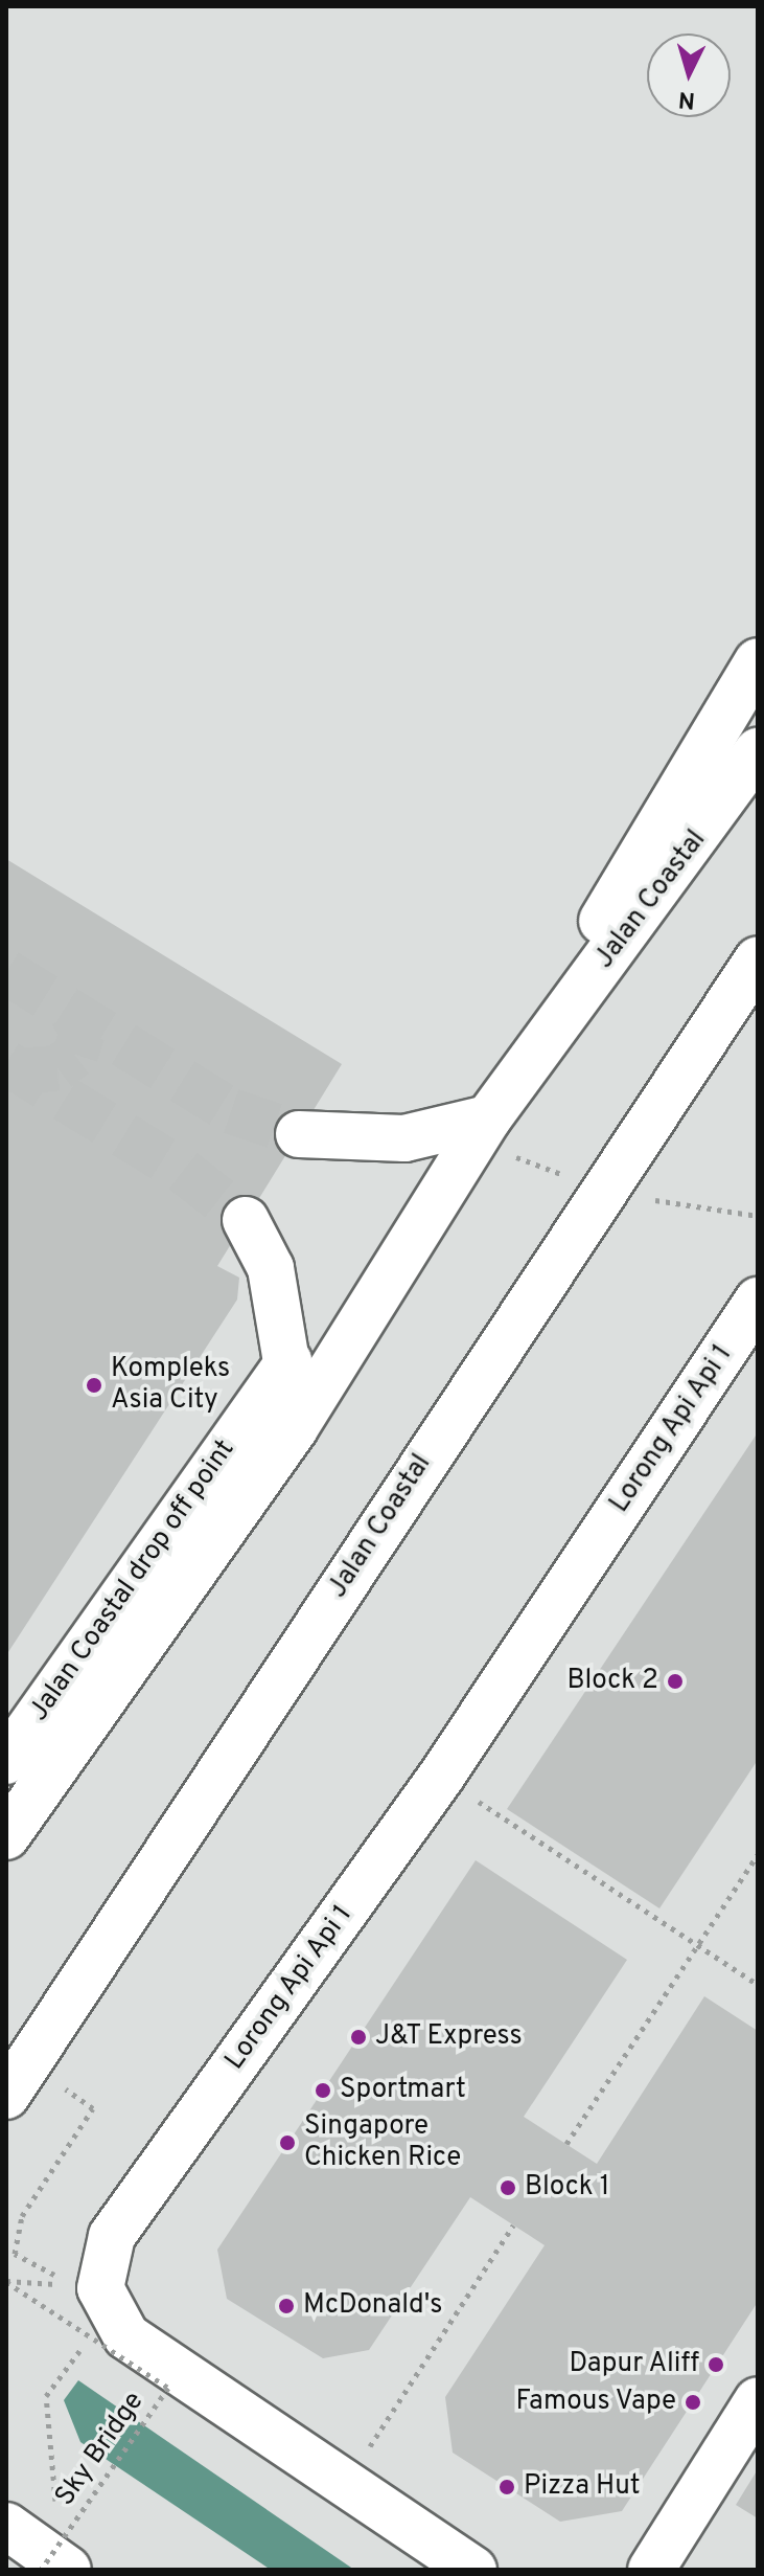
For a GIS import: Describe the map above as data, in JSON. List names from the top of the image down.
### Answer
{
  "streets": {
    "main road": ["Jalan Coastal", "Lorong Api Api 1", "Jalan Coastal drop off point"],
    "path": ["Sky Bridge"]
  },
  "places": [
    "Kompleks Asia City",
    "Block 2",
    "J&T Express",
    "Sportmart",
    "Singapore Chicken Rice",
    "Block 1",
    "McDonald's",
    "Dapur Aliff",
    "Famous Vape",
    "Pizza Hut"
  ],
  "north": "bottom"
}
